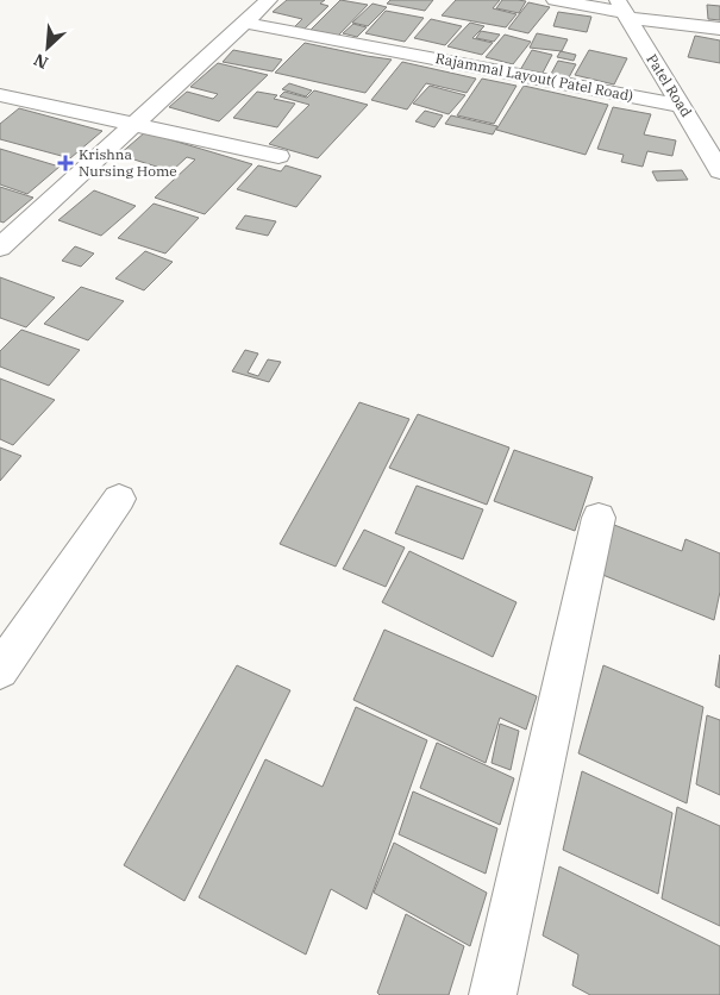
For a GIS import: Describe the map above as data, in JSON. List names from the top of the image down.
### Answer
{
  "streets": {
    "street": ["Rajammal Layout( Patel Road)", "Patel Road"]
  },
  "crossings": [
    ["Rajammal Layout( Patel Road)", "Patel Road"]
  ],
  "places": {
    "health": ["Krishna Nursing Home"]
  },
  "north": "bottom left"
}
